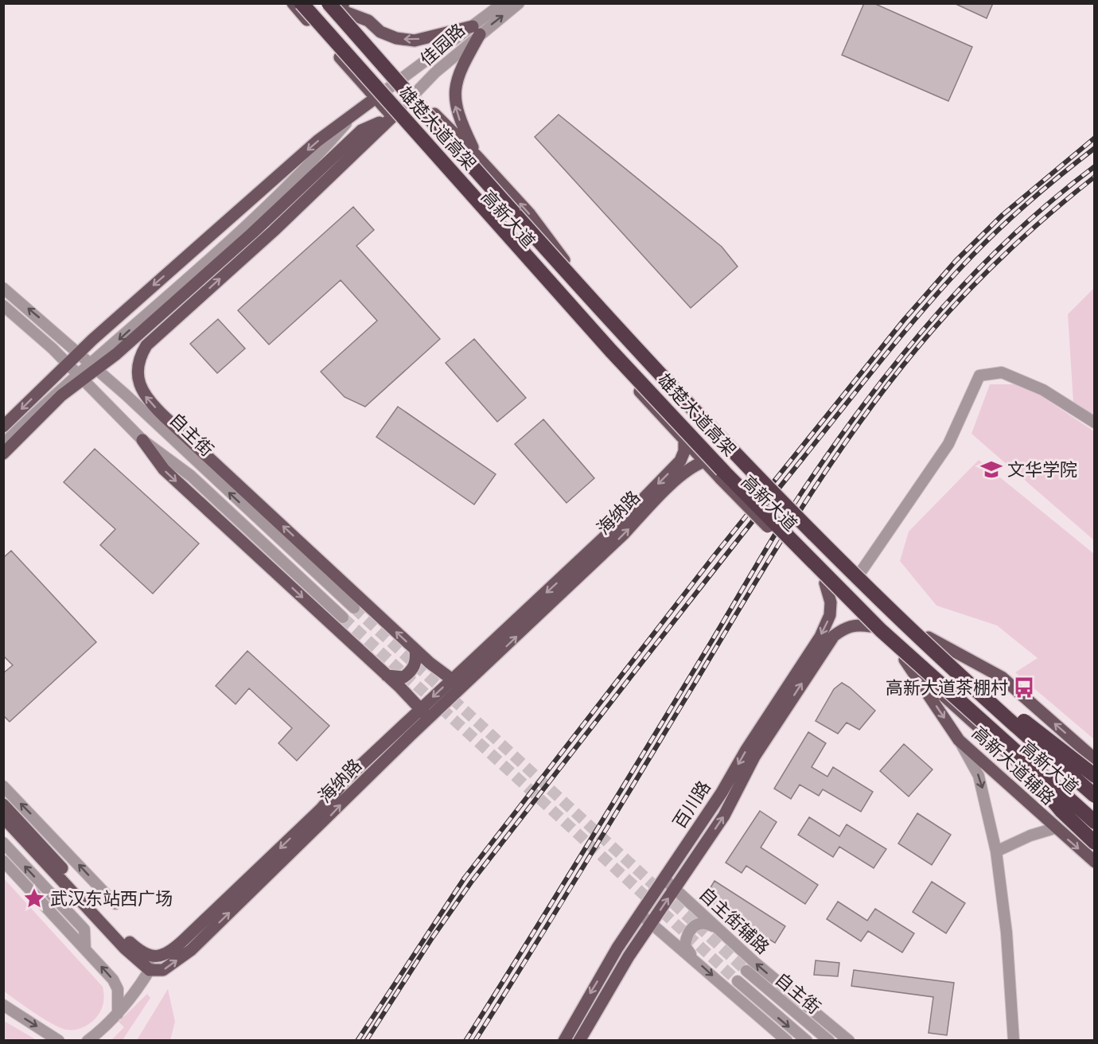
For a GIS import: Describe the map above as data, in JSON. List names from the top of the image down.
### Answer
{
  "streets": {
    "highway": ["雄楚大道高架"],
    "main road": [
      "高新大道",
      "海纳路",
      "高新大道辅路",
      "百川路"
    ],
    "street": ["佳园路", "自主街", "自主街辅路"]
  },
  "crossings": [
    ["佳园路", "高新大道"],
    ["高新大道", "海纳路"],
    ["高新大道", "高新大道辅路"],
    ["高新大道", "百川路"],
    ["百川路", "自主街辅路"]
  ],
  "places": {
    "school or university": ["文华学院"],
    "bus stop": ["高新大道茶棚村"],
    "place": ["武汉东站西广场"]
  }
}
